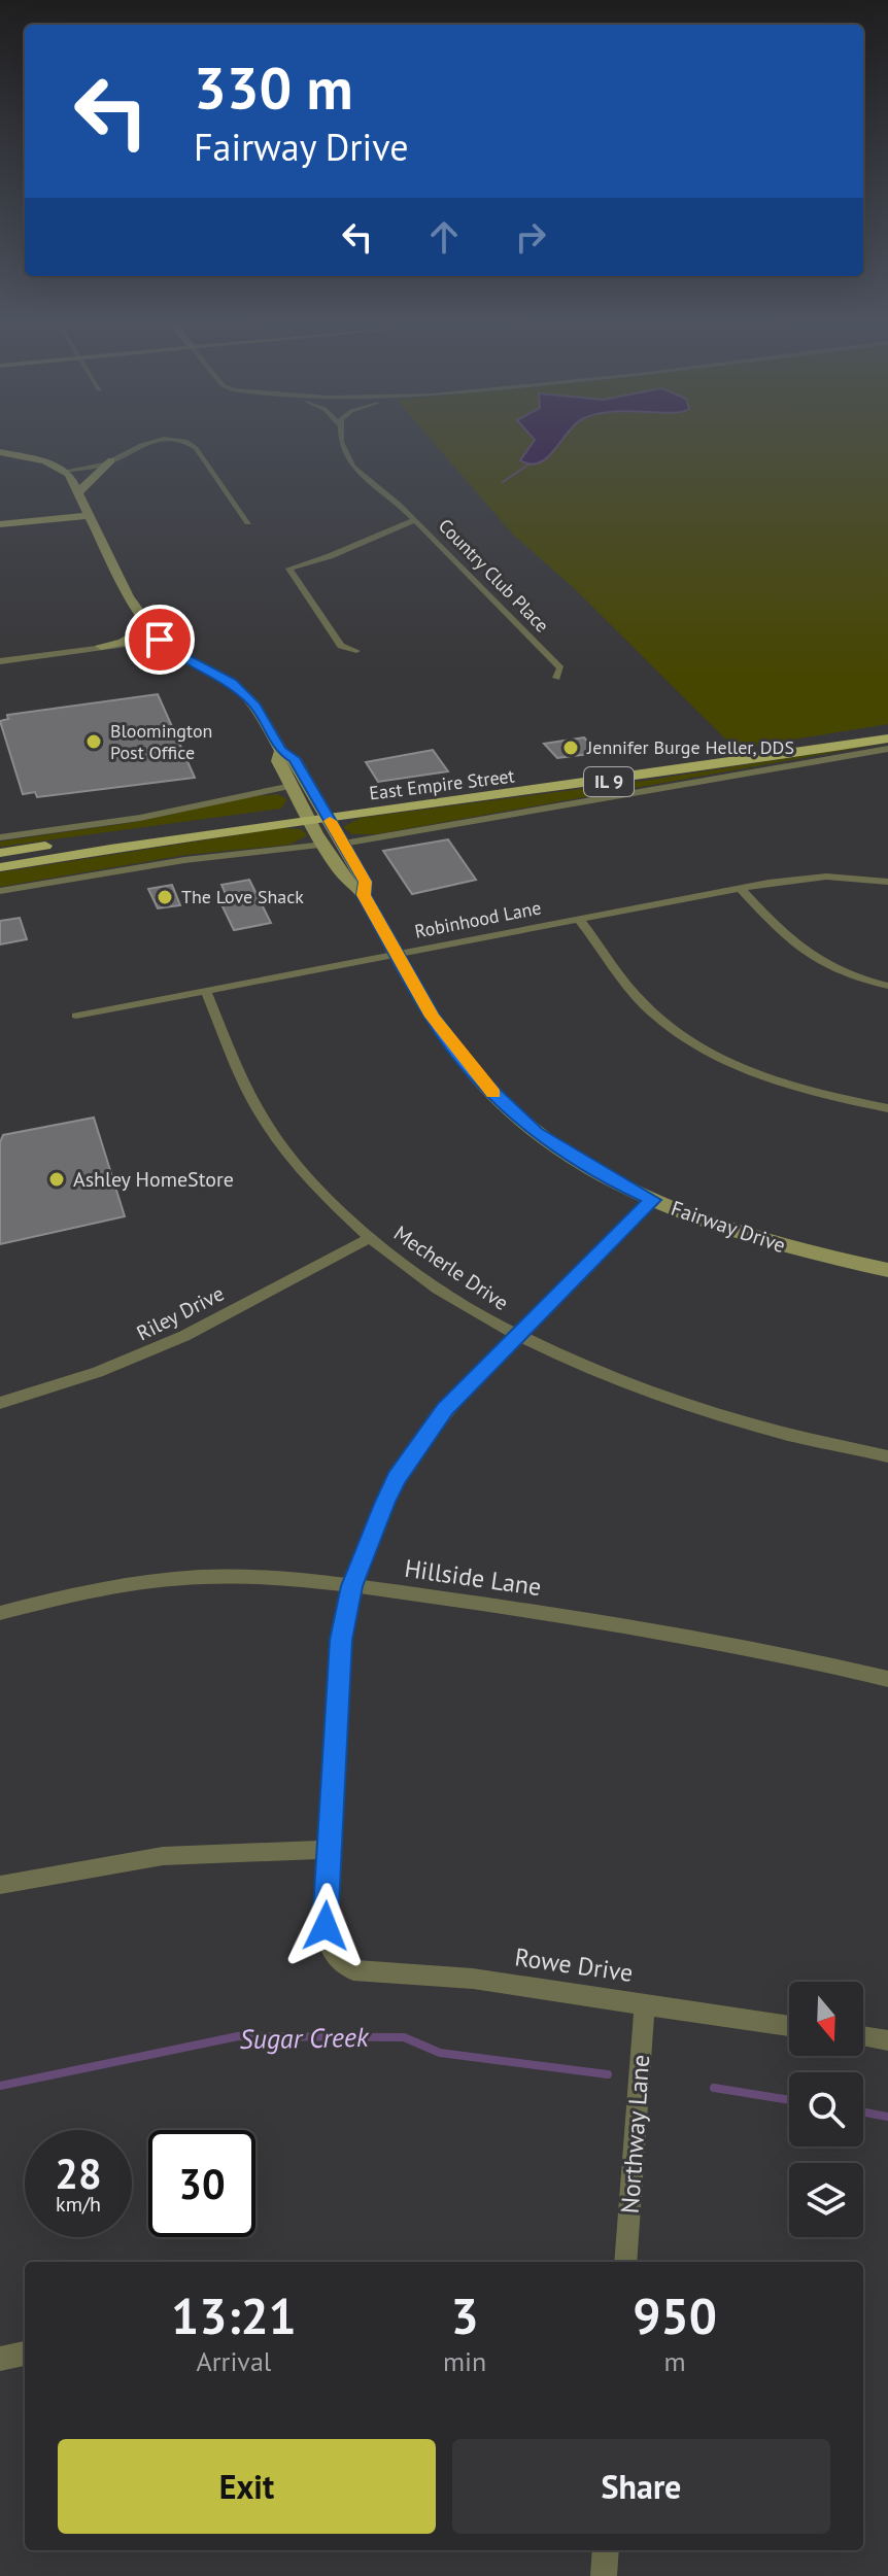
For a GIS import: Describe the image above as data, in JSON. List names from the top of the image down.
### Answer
{
  "streets": {
    "main road": ["IL 9", "East Empire Street", "Fairway Drive"],
    "street": [
      "Country Club Place",
      "Robinhood Lane",
      "Mecherle Drive",
      "Riley Drive",
      "Hillside Lane",
      "Rowe Drive",
      "Northway Lane"
    ]
  },
  "crossings": [
    ["East Empire Street", "Fairway Drive"],
    ["Robinhood Lane", "Fairway Drive"],
    ["Robinhood Lane", "Mecherle Drive"],
    ["Mecherle Drive", "Riley Drive"],
    ["Rowe Drive", "Northway Lane"]
  ],
  "water": ["Sugar Creek"],
  "places": [
    "Bloomington Post Office",
    "Jennifer Burge Heller, DDS",
    "The Love Shack",
    "Ashley HomeStore"
  ],
  "north": "bottom",
  "page": {
    "turn": ["330 m", "Fairway Drive"],
    "speed": "28 km/h",
    "limit": "30",
    "eta": [
      "13:21",
      "Arrival",
      "3",
      "min",
      "950",
      "m"
    ],
    "buttons": ["Exit", "Share"]
  }
}
